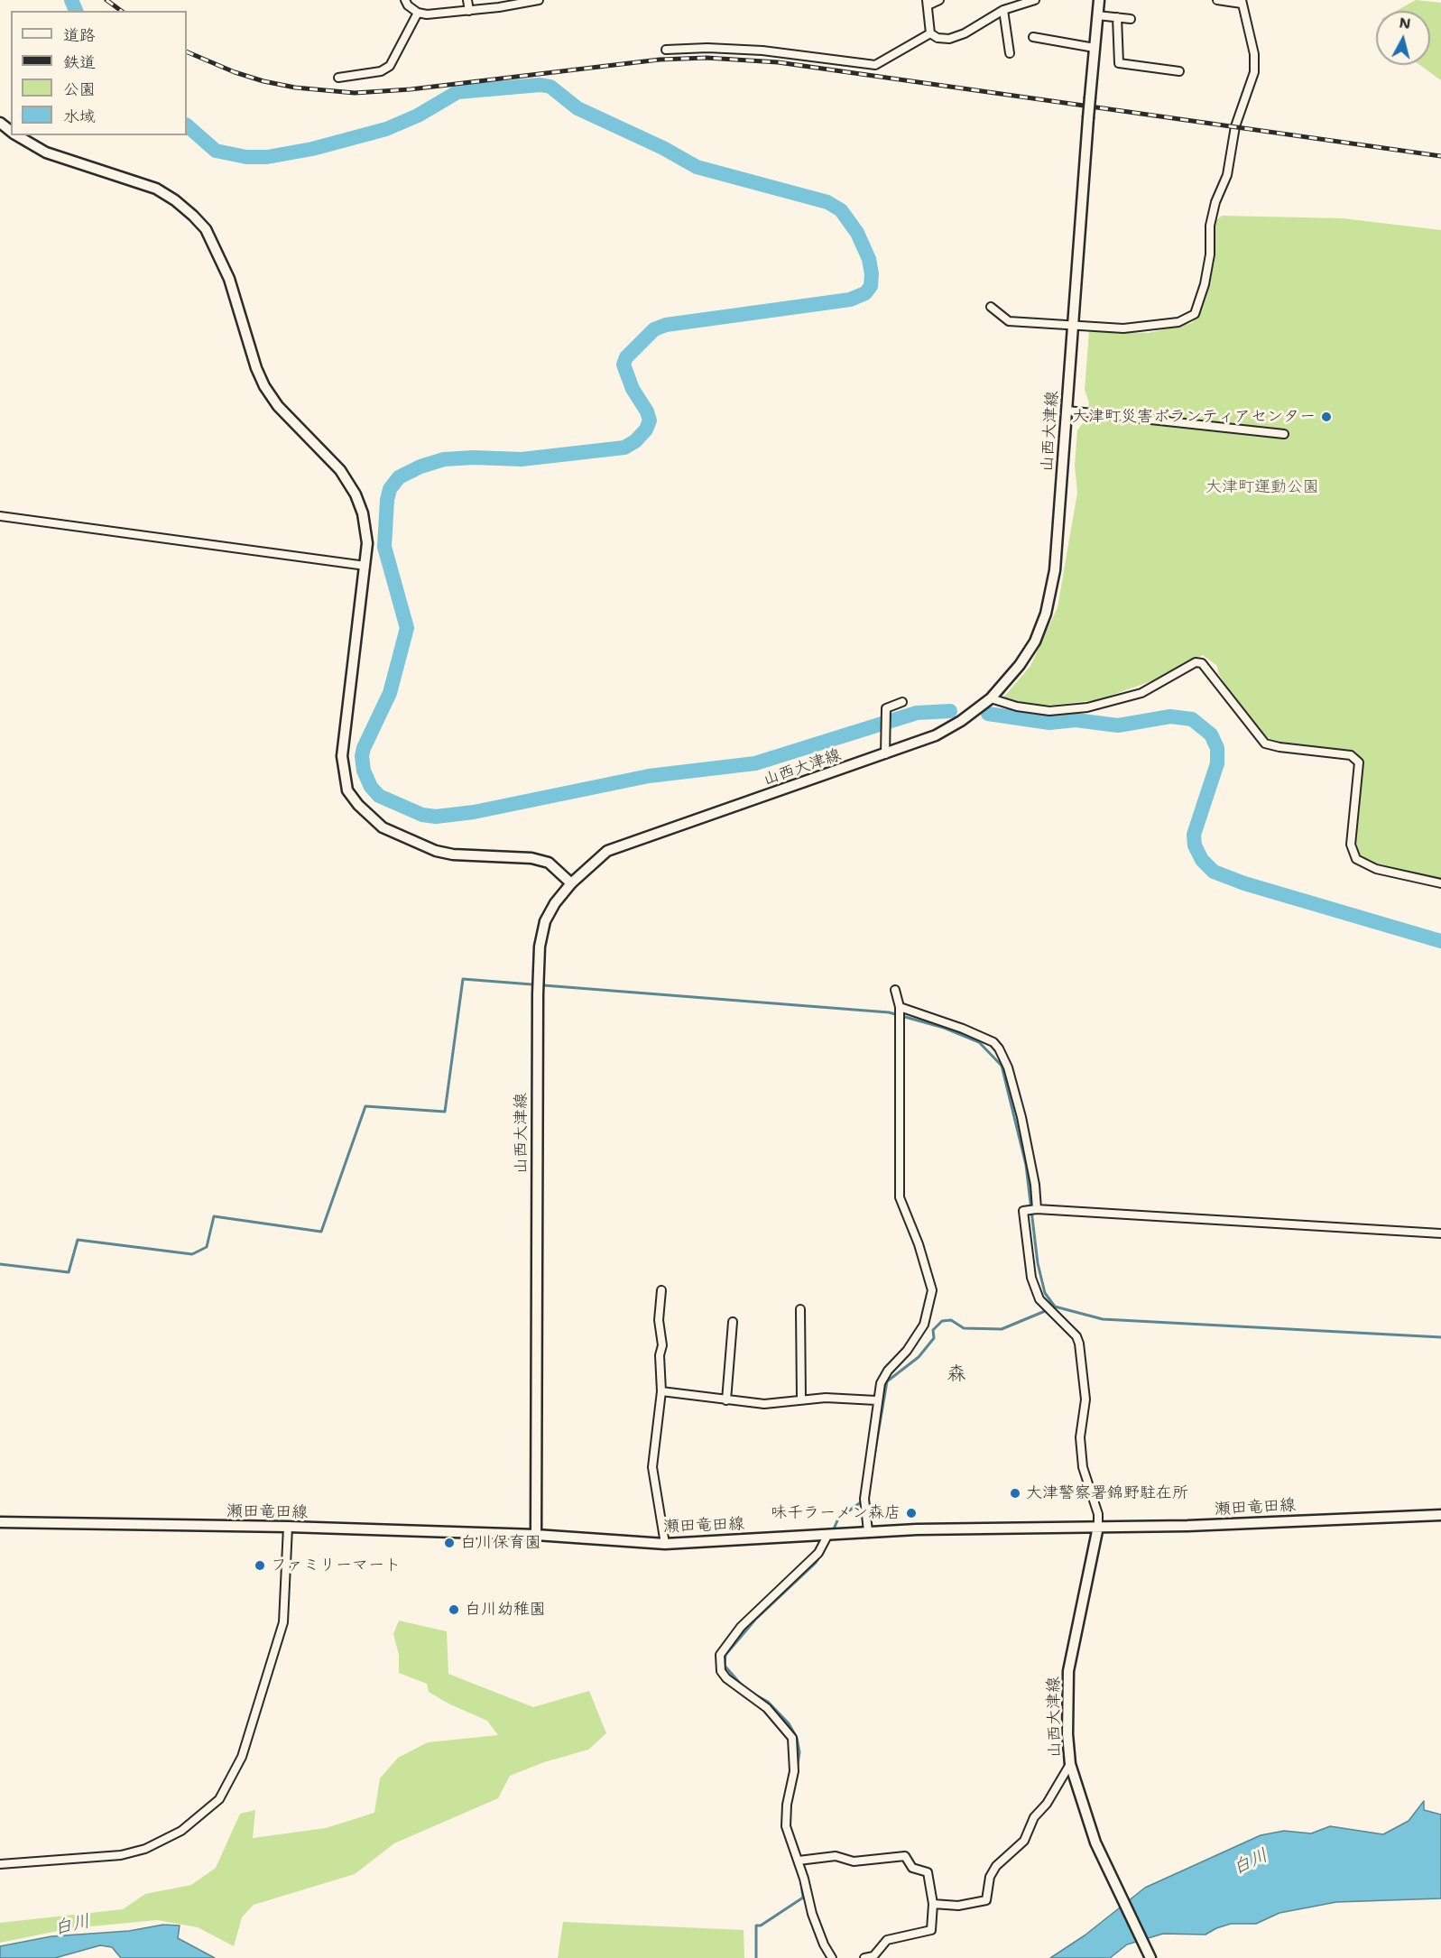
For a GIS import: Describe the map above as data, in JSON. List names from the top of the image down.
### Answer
{
  "streets": {
    "main road": ["山西大津線", "瀬田竜田線"]
  },
  "crossings": [
    ["山西大津線", "瀬田竜田線"]
  ],
  "districts": ["森"],
  "water": ["白川"],
  "parks": ["大津町運動公園"],
  "places": [
    "大津町災害ボランティアセンター",
    "大津警察署錦野駐在所",
    "味千ラーメン森店",
    "白川保育園",
    "ファミリーマート",
    "白川幼稚園"
  ],
  "legend": [
    "道路",
    "鉄道",
    "公園",
    "水域"
  ],
  "north": "top"
}
